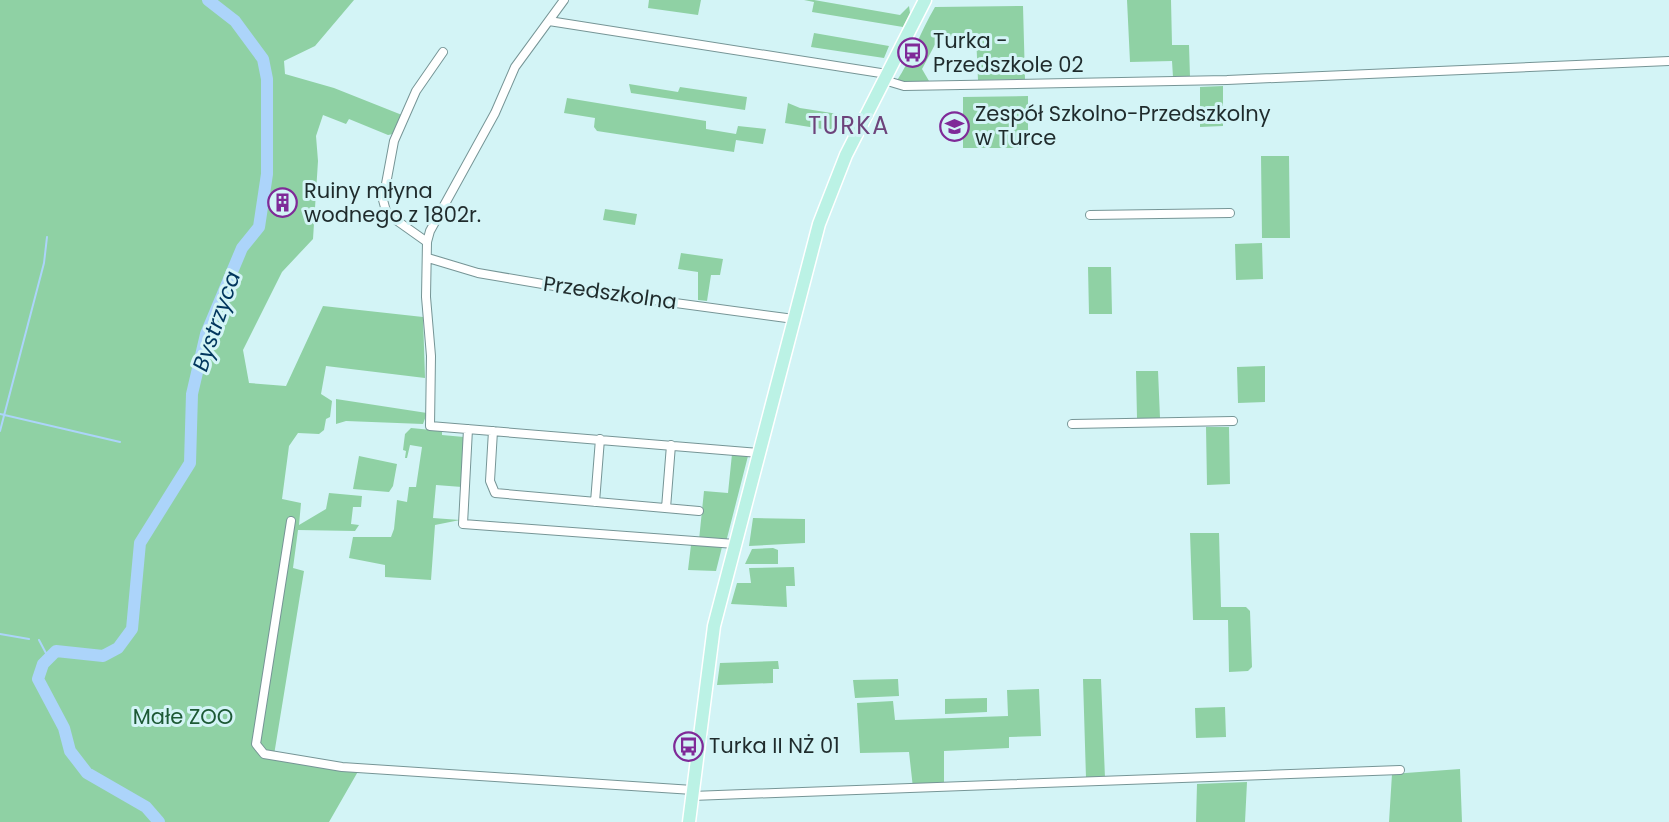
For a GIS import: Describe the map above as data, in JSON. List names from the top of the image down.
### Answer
{
  "streets": {
    "street": ["Przedszkolna"]
  },
  "districts": ["TURKA"],
  "water": ["Bystrzyca"],
  "parks": ["Małe ZOO"],
  "places": {
    "bus stop": ["Turka - Przedszkole 02", "Turka II NŻ 01"],
    "school or university": ["Zespół Szkolno-Przedszkolny w Turce"],
    "building": ["Ruiny młyna wodnego z 1802r."]
  }
}
